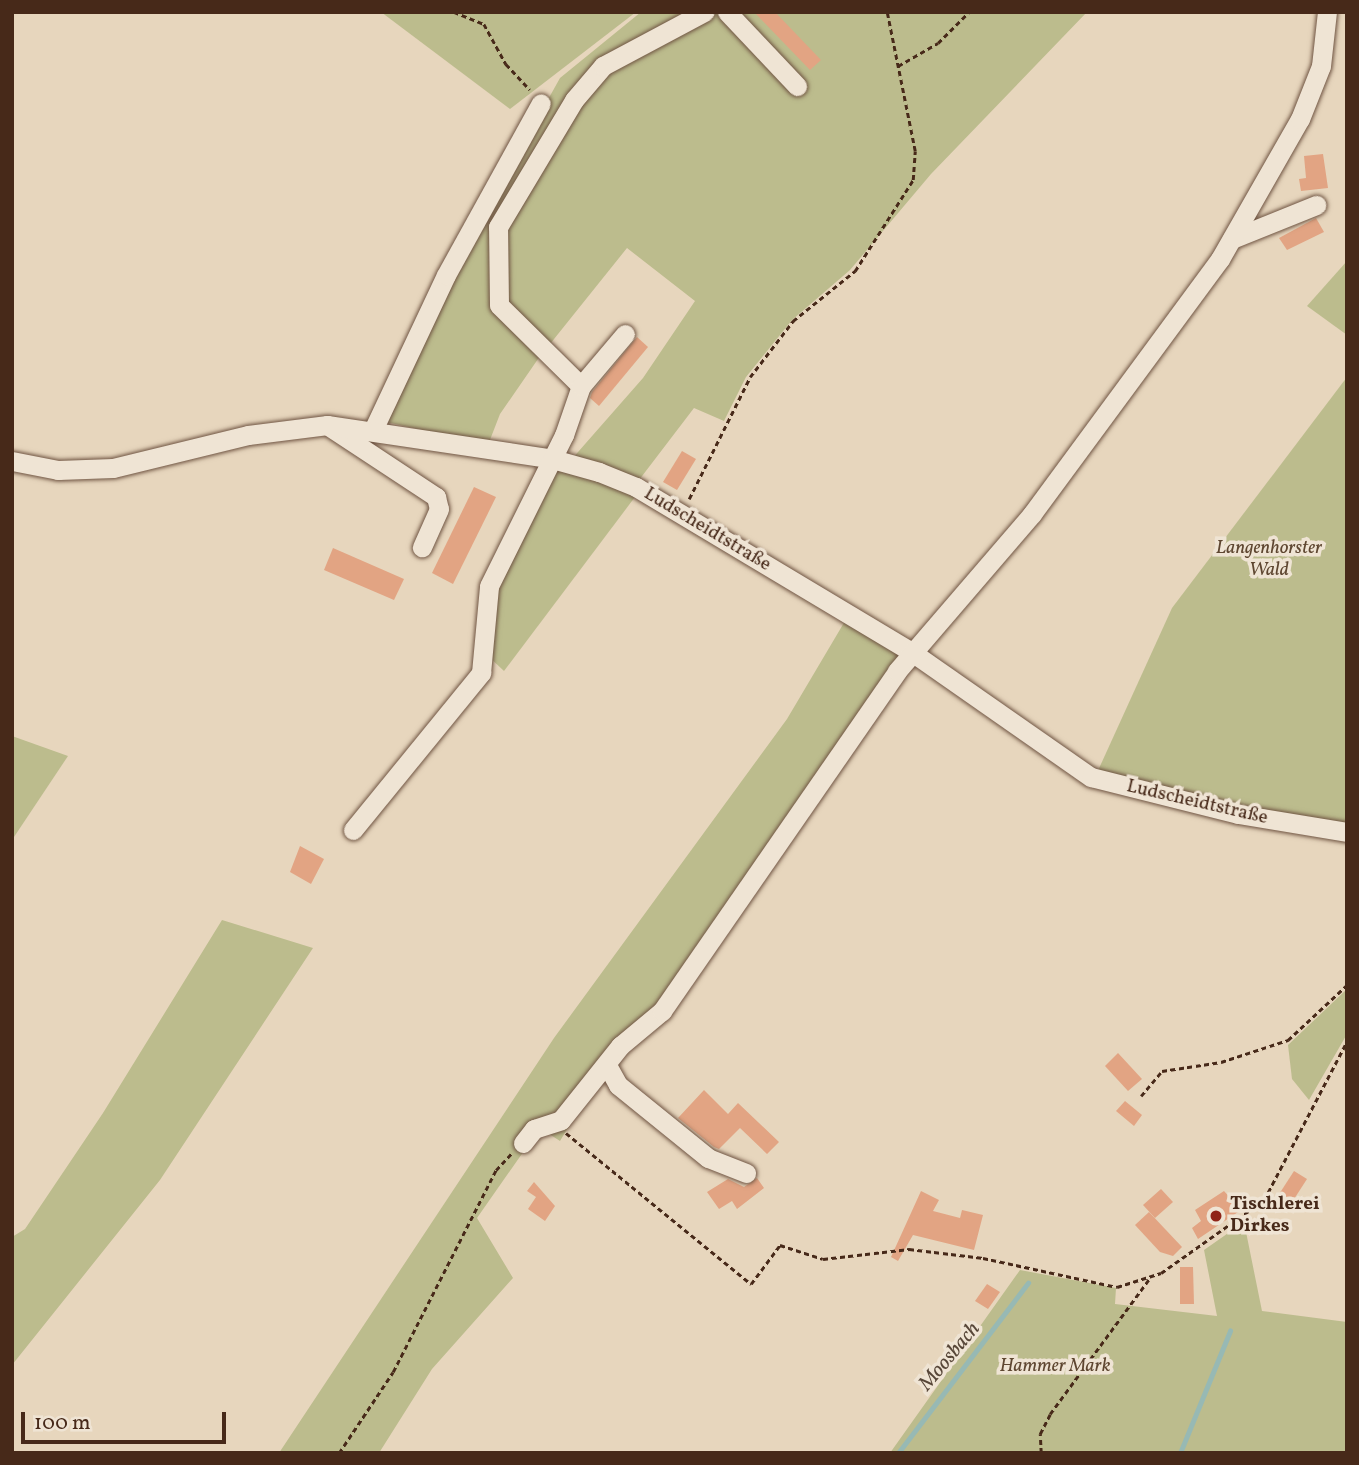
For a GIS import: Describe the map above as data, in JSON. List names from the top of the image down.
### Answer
{
  "streets": {
    "street": ["Ludscheidtstraße"]
  },
  "water": ["Moosbach"],
  "parks": ["Langenhorster Wald", "Hammer Mark"],
  "places": ["Tischlerei Dirkes"],
  "scale_bar": "100 m"
}
